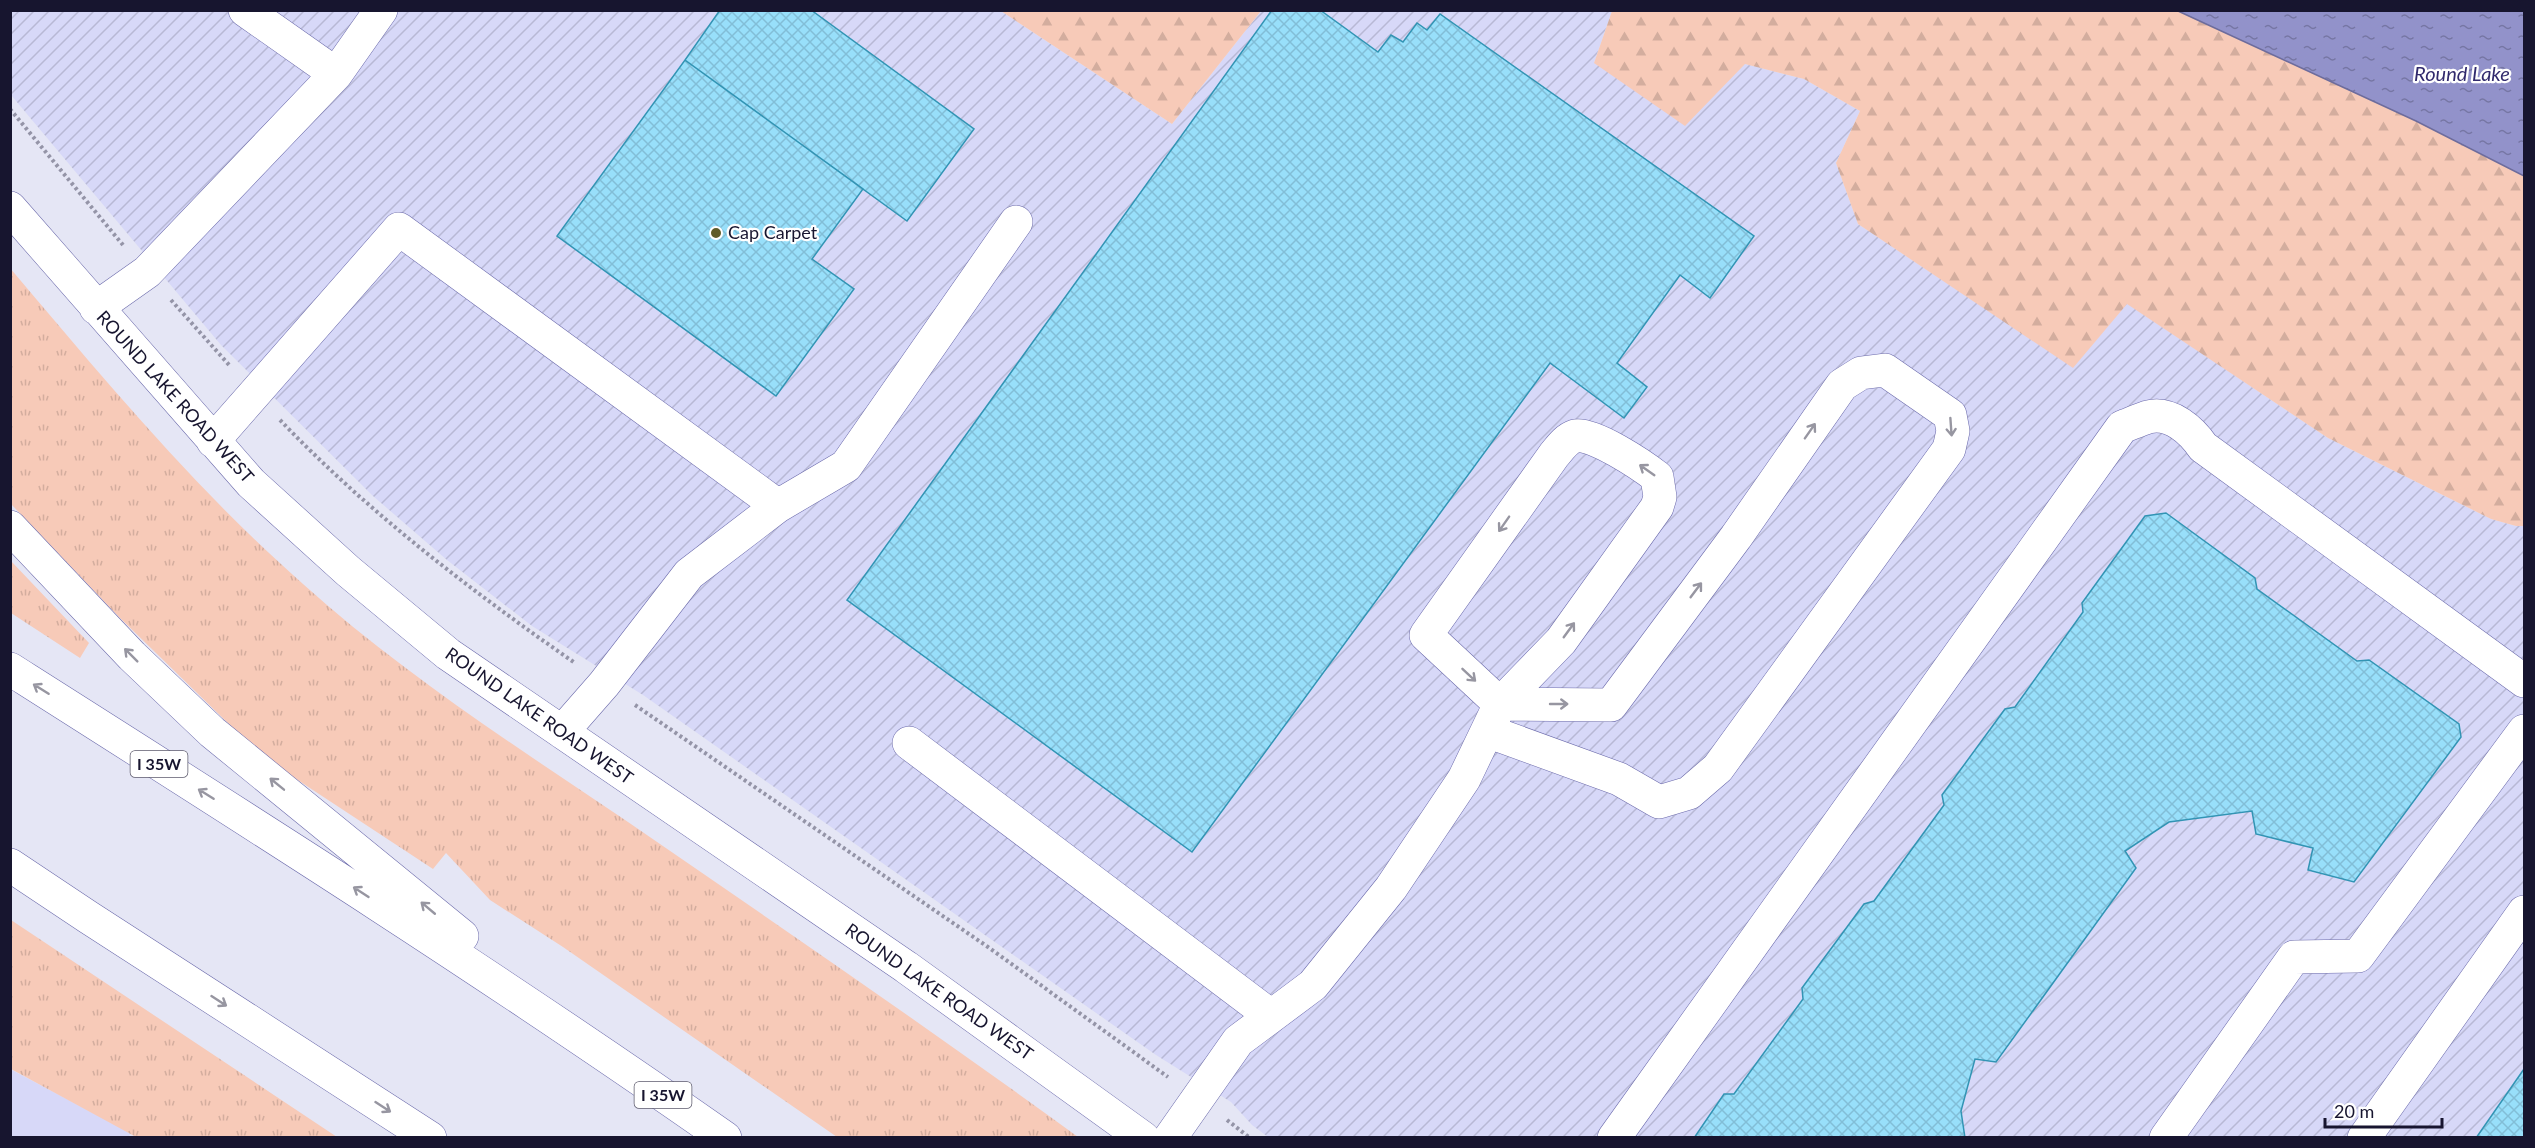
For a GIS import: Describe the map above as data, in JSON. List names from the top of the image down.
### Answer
{
  "streets": {
    "main road": ["ROUND LAKE ROAD WEST", "I 35W"]
  },
  "water": ["Round Lake"],
  "places": ["Cap Carpet"],
  "scale_bar": "20 m"
}
